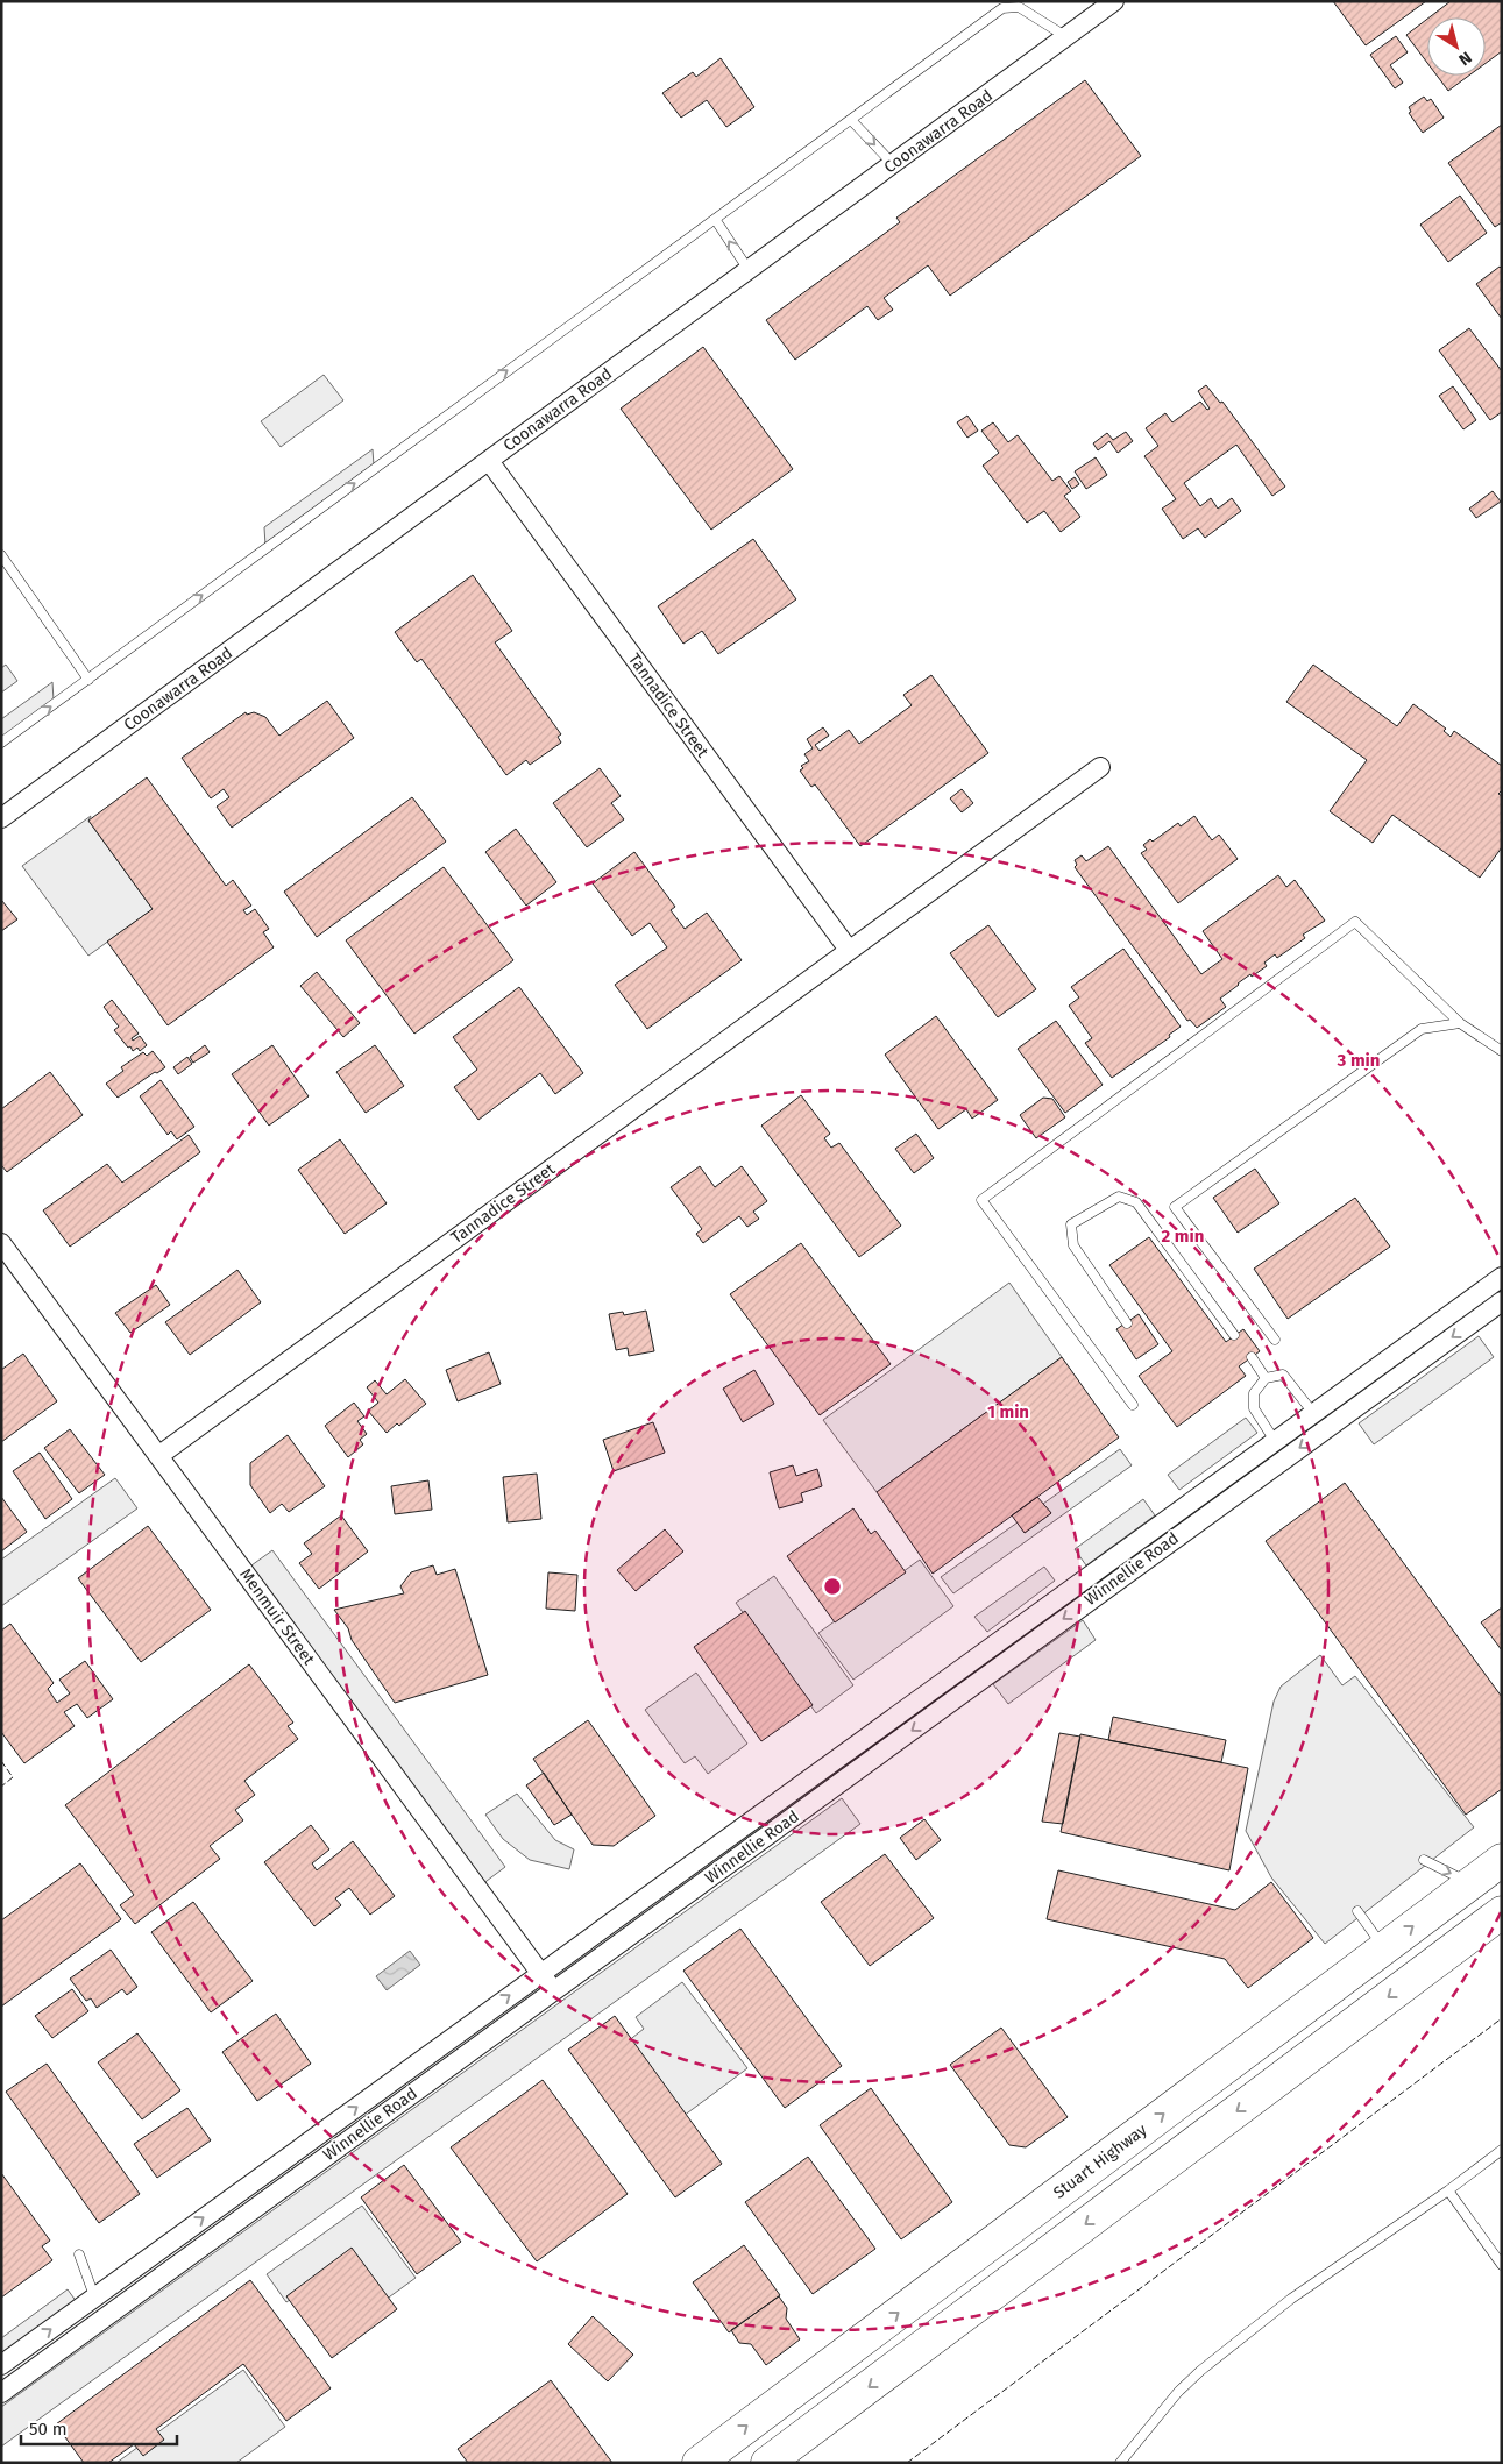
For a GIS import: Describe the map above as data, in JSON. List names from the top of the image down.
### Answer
{
  "streets": {
    "highway": ["Stuart Highway"],
    "street": [
      "Coonawarra Road",
      "Tannadice Street",
      "Winnellie Road",
      "Menmuir Street"
    ]
  },
  "crossings": [
    ["Coonawarra Road", "Tannadice Street"],
    ["Tannadice Street", "Menmuir Street"],
    ["Winnellie Road", "Menmuir Street"]
  ],
  "scale_bar": "50 m",
  "north": "bottom right",
  "rings": ["3 min", "2 min", "1 min"]
}
